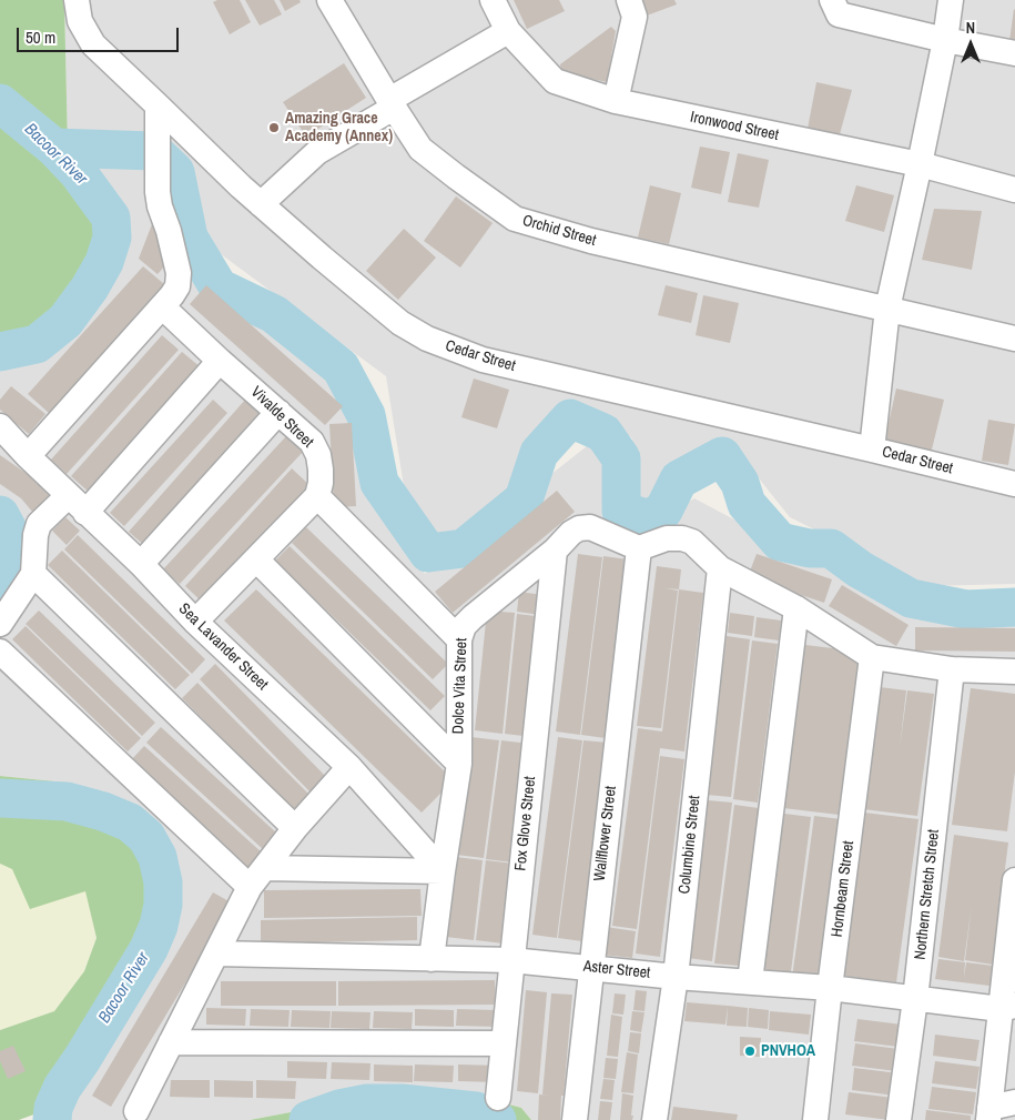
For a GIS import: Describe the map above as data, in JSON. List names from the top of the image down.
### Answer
{
  "streets": {
    "street": [
      "Ironwood Street",
      "Orchid Street",
      "Cedar Street",
      "Vivalde Street",
      "Sea Lavander Street",
      "Dolce Vita Street",
      "Fox Glove Street",
      "Wallflower Street",
      "Columbine Street",
      "Hornbeam Street",
      "Northern Stretch Street",
      "Aster Street"
    ]
  },
  "crossings": [
    ["Sea Lavander Street", "Dolce Vita Street"],
    ["Dolce Vita Street", "Fox Glove Street"],
    ["Dolce Vita Street", "Wallflower Street"],
    ["Dolce Vita Street", "Aster Street"],
    ["Fox Glove Street", "Aster Street"],
    ["Wallflower Street", "Aster Street"],
    ["Columbine Street", "Aster Street"],
    ["Hornbeam Street", "Aster Street"],
    ["Northern Stretch Street", "Aster Street"]
  ],
  "water": ["Bacoor River"],
  "places": ["Amazing Grace Academy (Annex)", "PNVHOA"],
  "scale_bar": "50 m",
  "north": "top"
}
